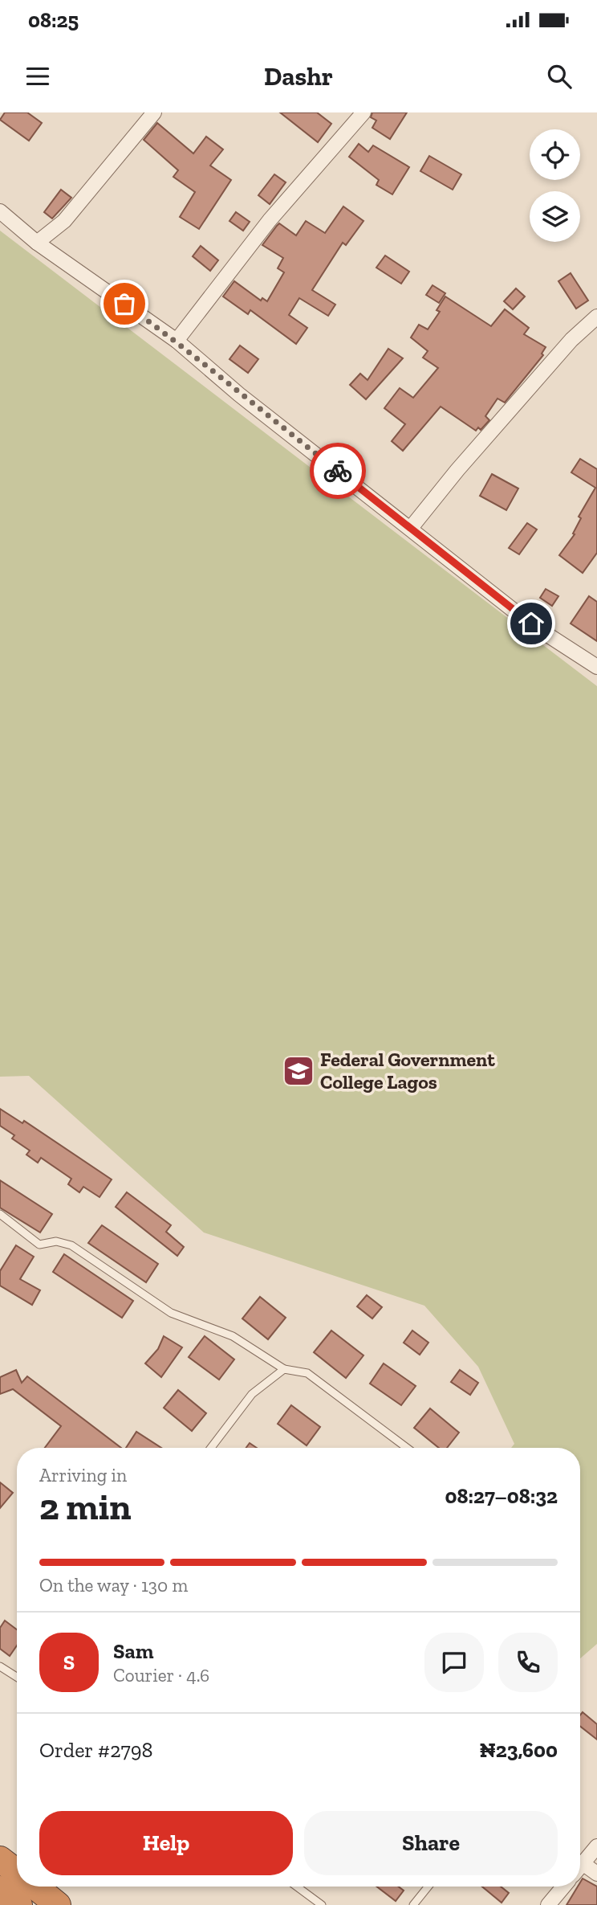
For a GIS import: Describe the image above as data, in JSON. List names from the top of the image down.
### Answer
{
  "places": {
    "school or university": ["Federal Government College Lagos"]
  },
  "page": {
    "status": "08:25",
    "header": "Dashr",
    "heading": ["2 min", "Arriving in", "08:27–08:32"],
    "panel": [
      "Sam",
      "Courier · 4.6",
      "Order #2798",
      "₦23,600"
    ],
    "bar": "On the way · 130 m",
    "round": "S",
    "buttons": ["Help", "Share"]
  }
}
